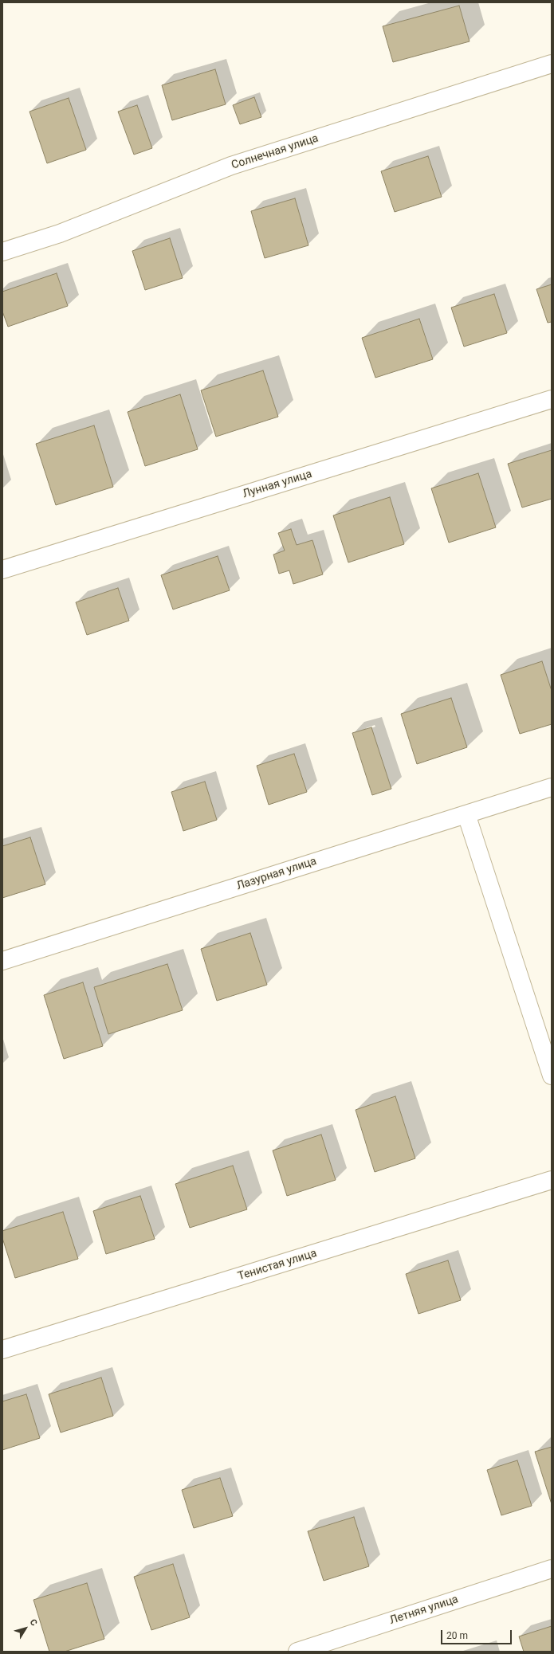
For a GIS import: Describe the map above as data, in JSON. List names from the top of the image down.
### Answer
{
  "streets": {
    "street": [
      "Солнечная улица",
      "Лунная улица",
      "Лазурная улица",
      "Тенистая улица",
      "Летняя улица"
    ]
  },
  "scale_bar": "20 m",
  "north": "top right"
}
